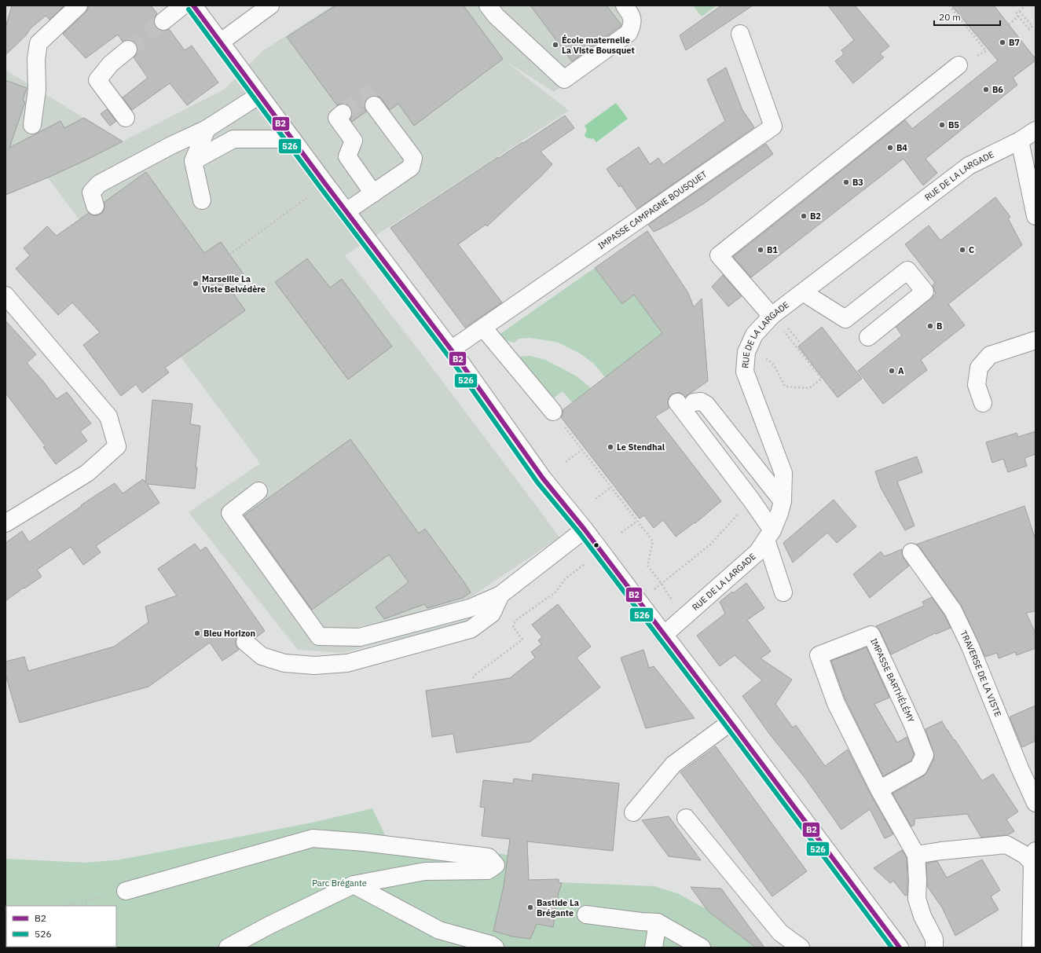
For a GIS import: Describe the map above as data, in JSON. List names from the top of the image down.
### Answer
{
  "streets": {
    "street": [
      "RUE DE LA LARGADE",
      "IMPASSE CAMPAGNE BOUSQUET",
      "TRAVERSE DE LA VISTE",
      "IMPASSE BARTHÉLÉMY"
    ]
  },
  "parks": ["Parc Brégante"],
  "places": [
    "B7",
    "École maternelle La Viste Bousquet",
    "B6",
    "B5",
    "B4",
    "B3",
    "B2",
    "B1",
    "C",
    "Marseille La Viste Belvédère",
    "B",
    "A",
    "Le Stendhal",
    "Bleu Horizon",
    "Bastide La Brégante"
  ],
  "lines": ["transit line B2", "transit line 526"],
  "legend": ["B2", "526"],
  "scale_bar": "20 m"
}
